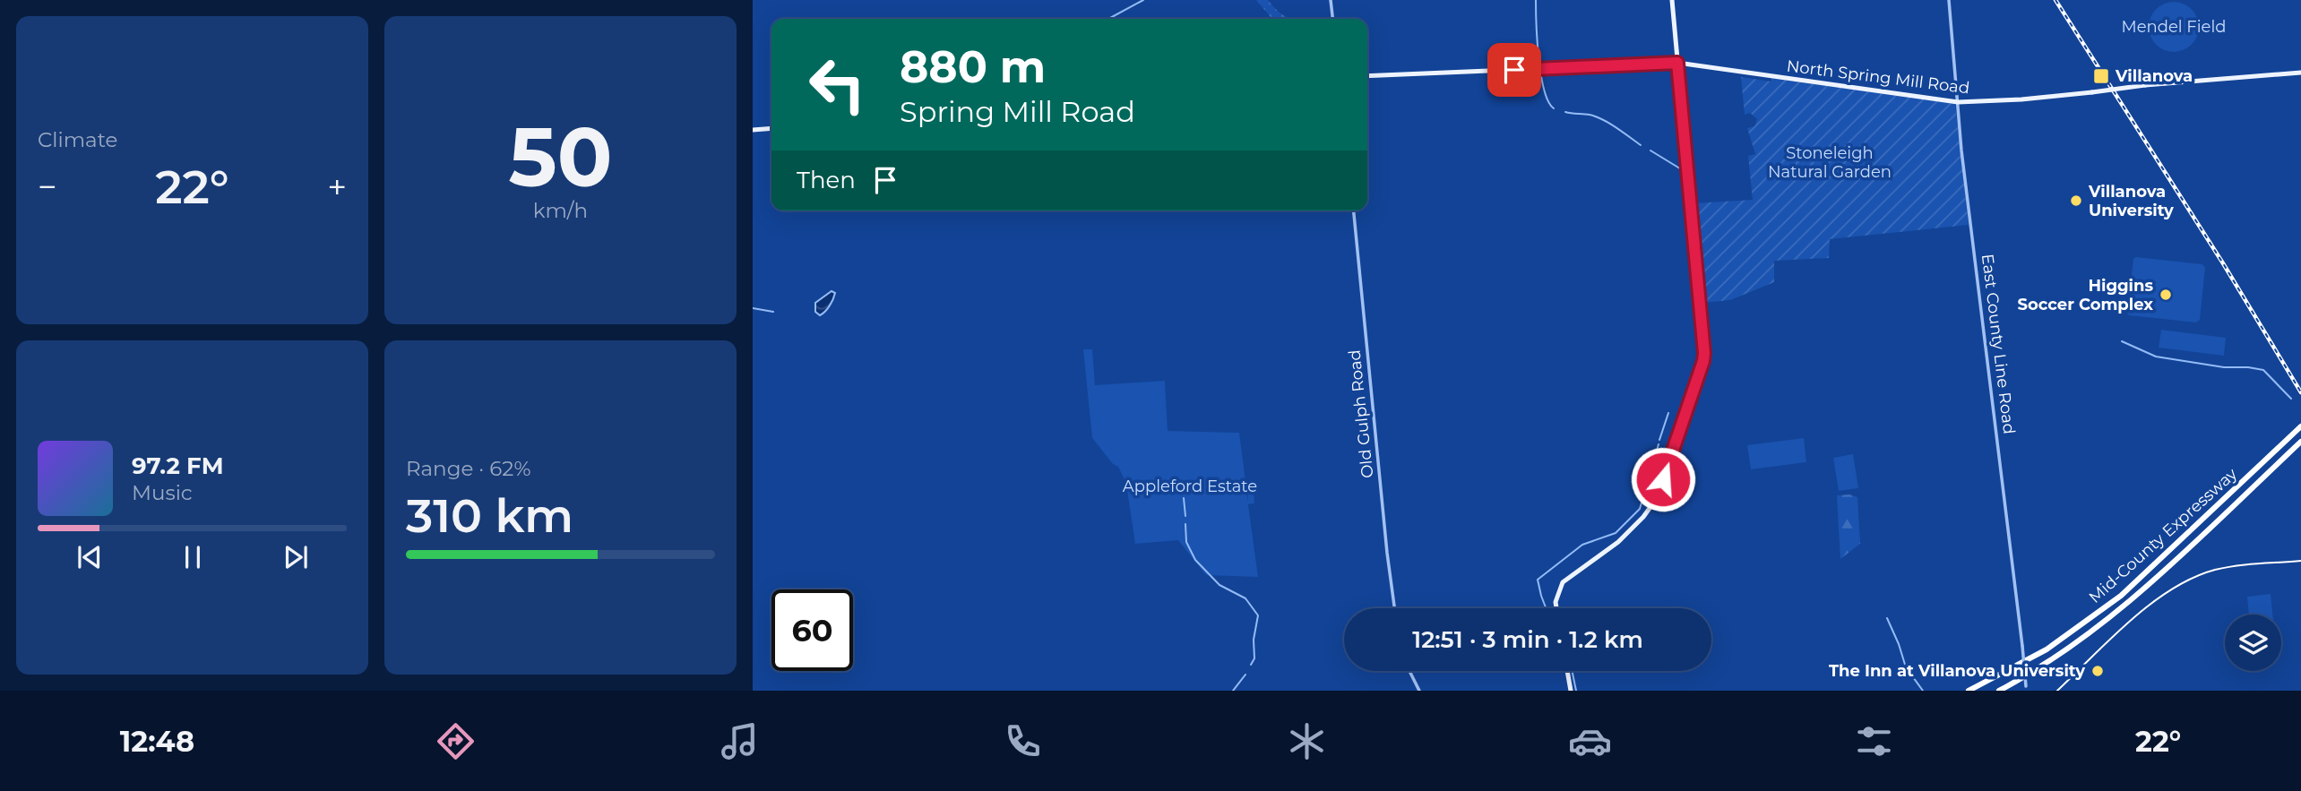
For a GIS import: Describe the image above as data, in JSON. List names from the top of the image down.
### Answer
{
  "streets": {
    "highway": ["Mid-County Expressway"],
    "main road": ["North Spring Mill Road"],
    "street": ["East County Line Road", "Old Gulph Road"]
  },
  "crossings": [
    ["North Spring Mill Road", "East County Line Road"]
  ],
  "parks": ["Mendel Field", "Stoneleigh Natural Garden", "Appleford Estate"],
  "places": {
    "transit": ["Villanova"],
    "other": ["Villanova University", "Higgins Soccer Complex", "The Inn at Villanova University"]
  },
  "page": {
    "tile": [
      "Climate",
      ["50", "km/h"],
      ["Range · 62%", "310 km"]
    ],
    "turn": ["880 m", "Spring Mill Road"],
    "then": "Then",
    "heat": ["−", "22°", "+"],
    "song": ["97.2 FM", "Music"],
    "limit": "60",
    "trip": "12:51 · 3 min · 1.2 km",
    "tabs": ["12:48", "22°"]
  }
}
